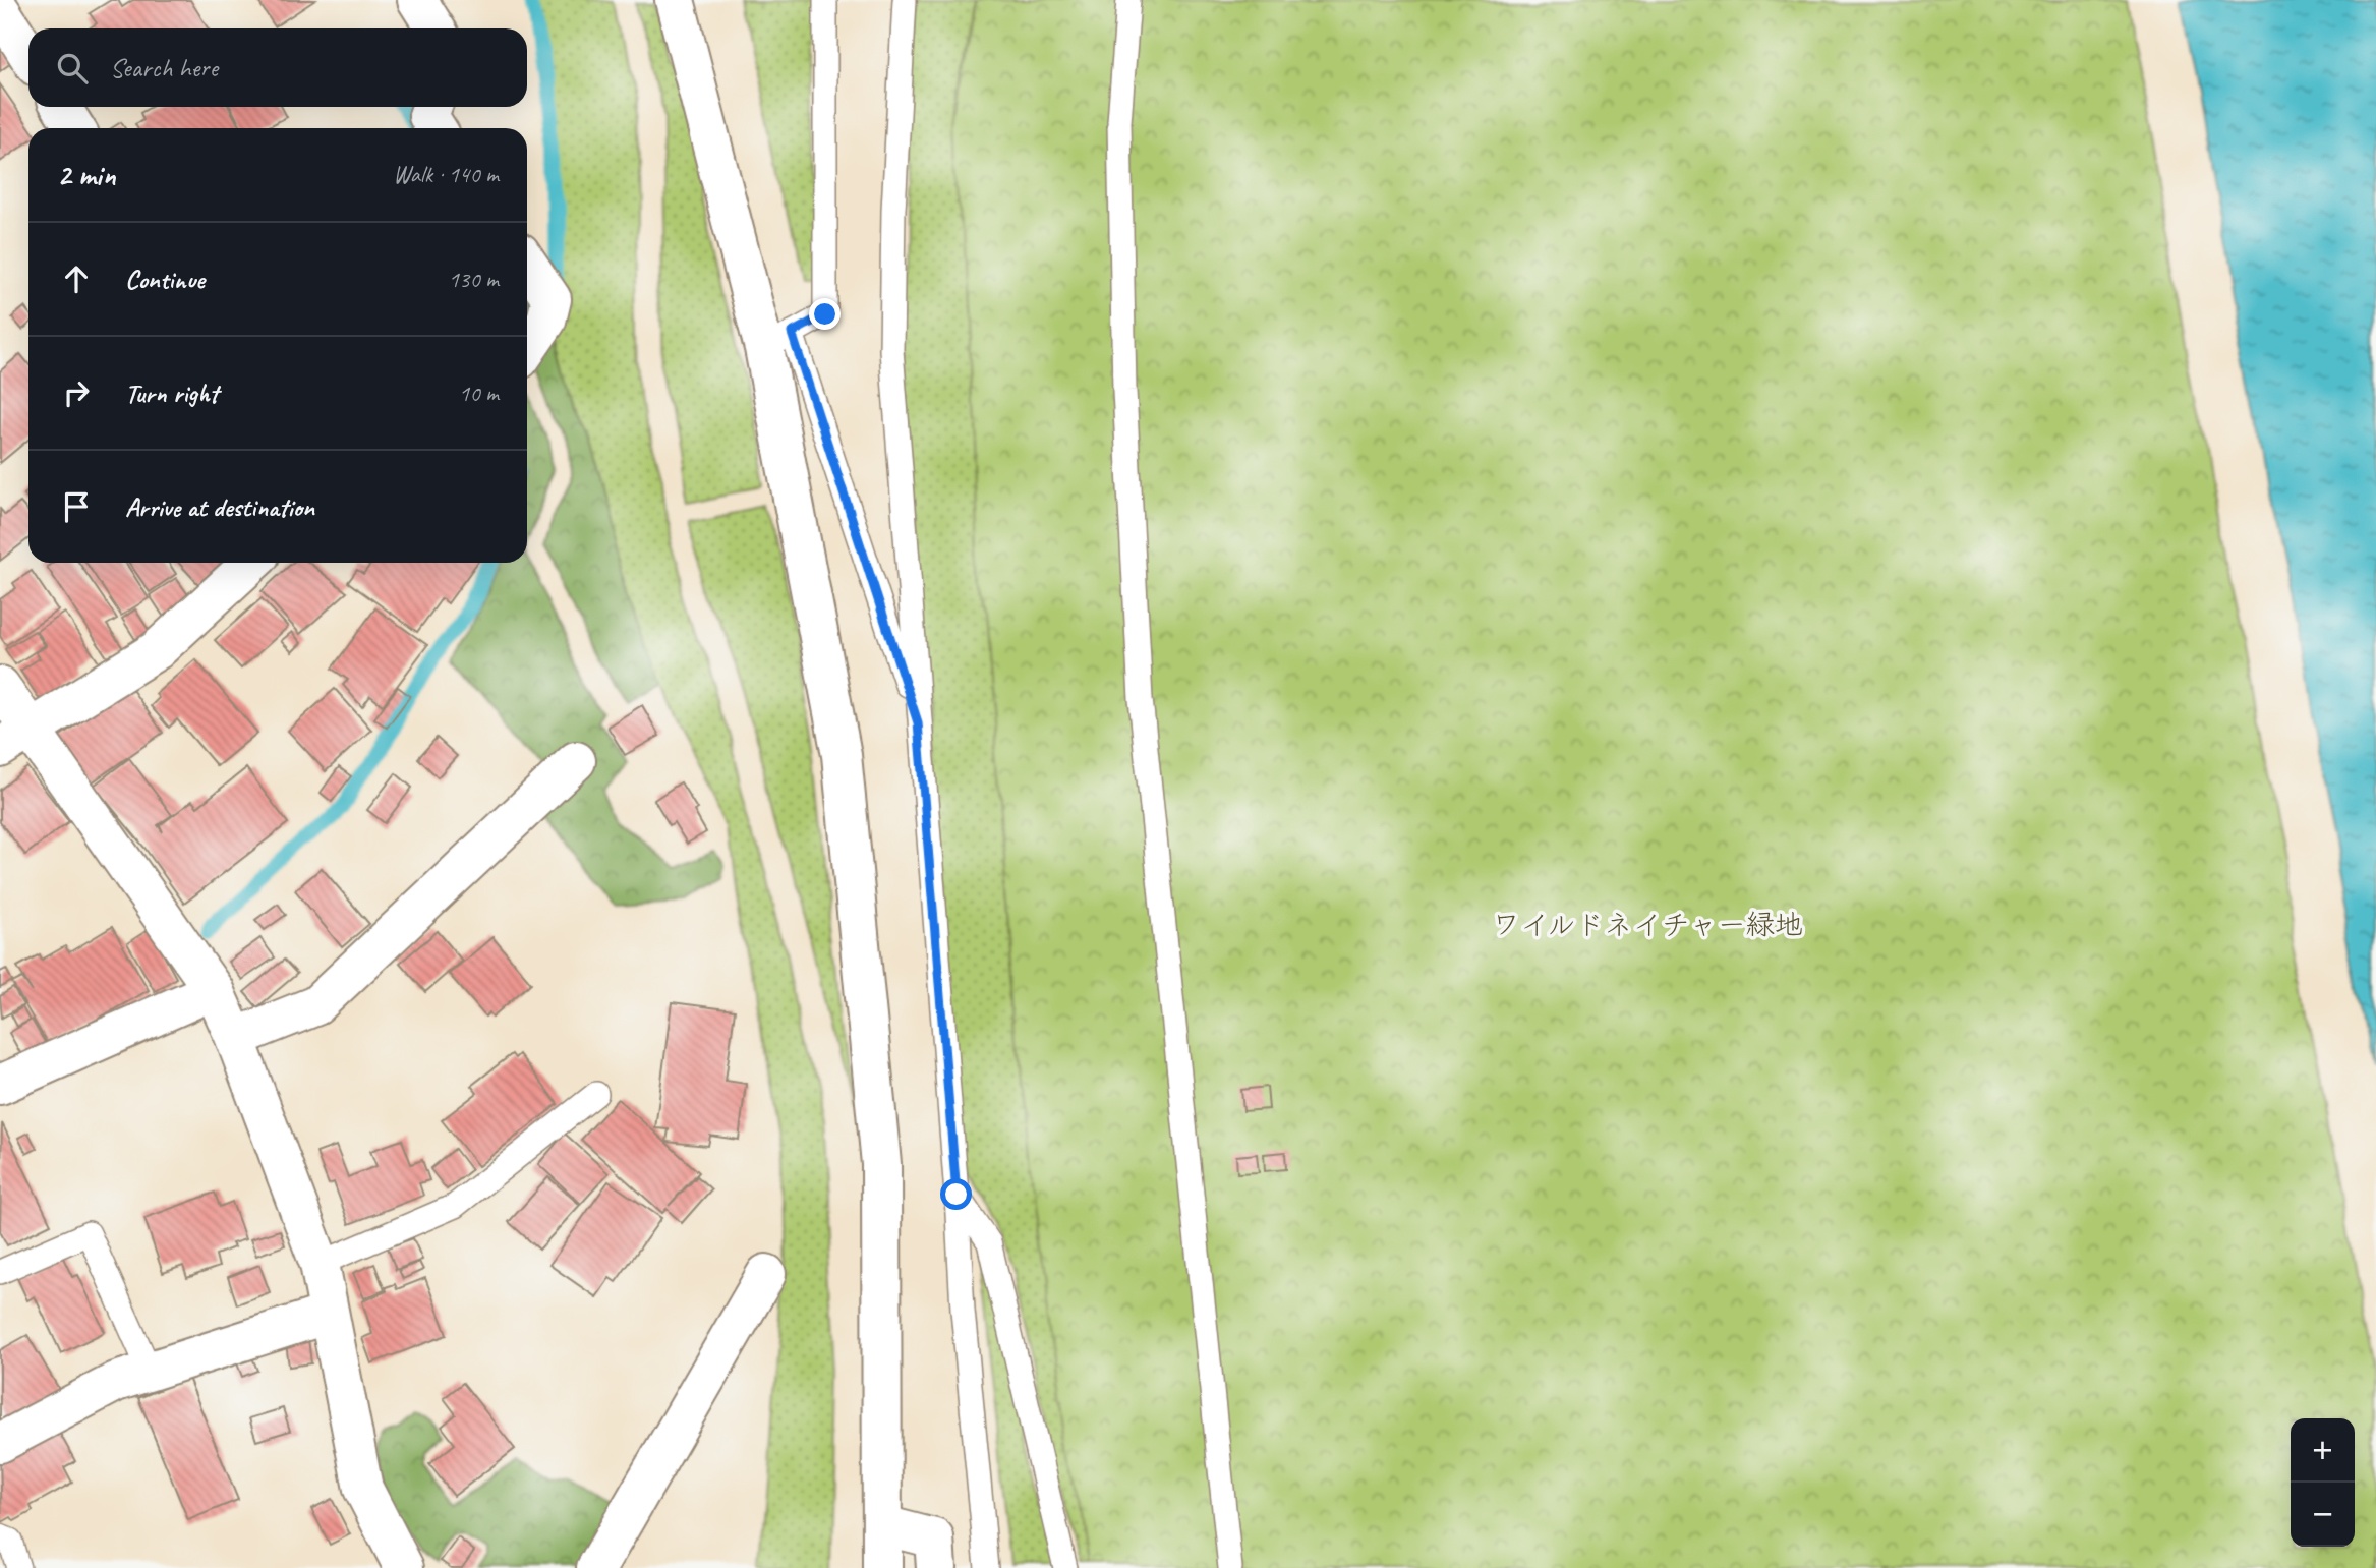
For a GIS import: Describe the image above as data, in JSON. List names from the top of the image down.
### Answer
{
  "parks": ["ワイルドネイチャー緑地"],
  "page": {
    "search": "Search here",
    "heading": ["2 min", "Walk · 140 m"],
    "list": [
      ["Continue", "130 m"],
      ["Turn right", "10 m"],
      "Arrive at destination"
    ],
    "map_buttons": ["+", "−"]
  }
}
